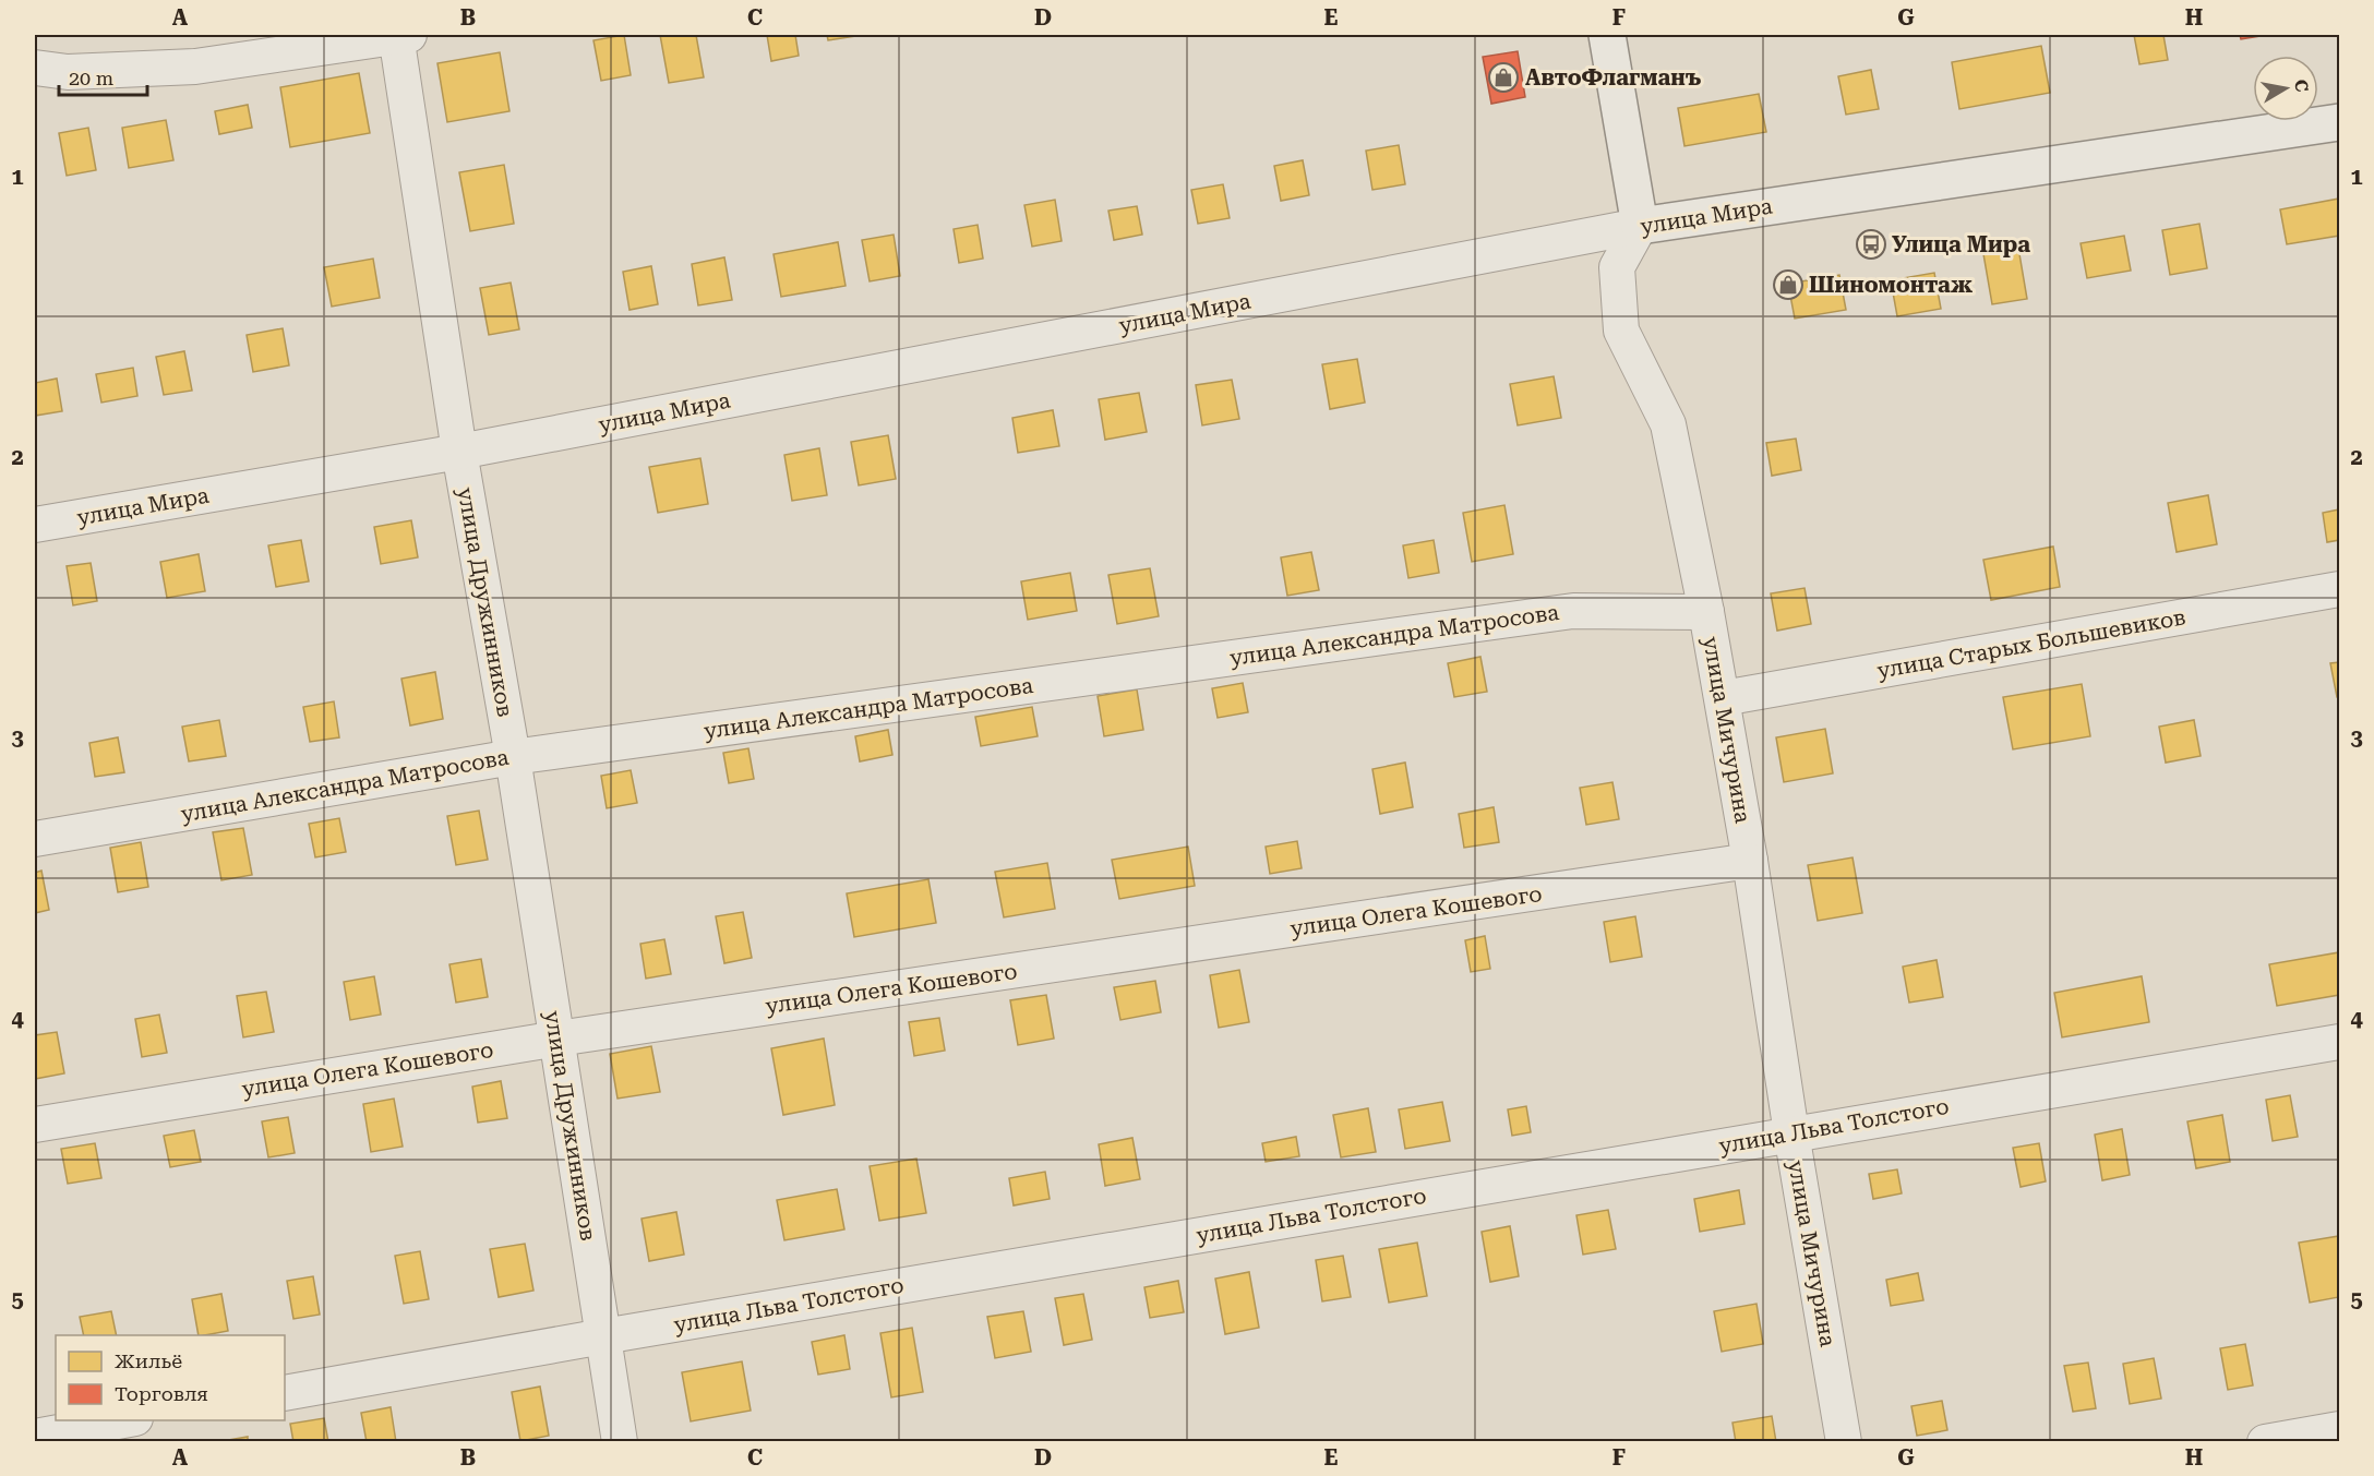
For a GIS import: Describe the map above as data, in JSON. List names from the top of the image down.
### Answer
{
  "streets": {
    "street": [
      "улица Мира",
      "улица Дружинников",
      "улица Александра Матросова",
      "улица Старых Большевиков",
      "улица Мичурина",
      "улица Олега Кошевого",
      "улица Льва Толстого"
    ]
  },
  "crossings": [
    ["улица Мира", "улица Дружинников"],
    ["улица Мира", "улица Мичурина"],
    ["улица Дружинников", "улица Александра Матросова"],
    ["улица Дружинников", "улица Олега Кошевого"],
    ["улица Дружинников", "улица Льва Толстого"],
    ["улица Александра Матросова", "улица Мичурина"],
    ["улица Старых Большевиков", "улица Мичурина"],
    ["улица Мичурина", "улица Олега Кошевого"],
    ["улица Мичурина", "улица Льва Толстого"]
  ],
  "places": {
    "shop": ["АвтоФлагманъ", "Шиномонтаж"],
    "bus stop": ["Улица Мира"]
  },
  "legend": ["Жильё", "Торговля"],
  "scale_bar": "20 m",
  "north": "right",
  "grid": {
    "columns": [
      "A",
      "B",
      "C",
      "D",
      "E",
      "F",
      "G",
      "H"
    ],
    "rows": [
      "1",
      "2",
      "3",
      "4",
      "5"
    ]
  }
}
